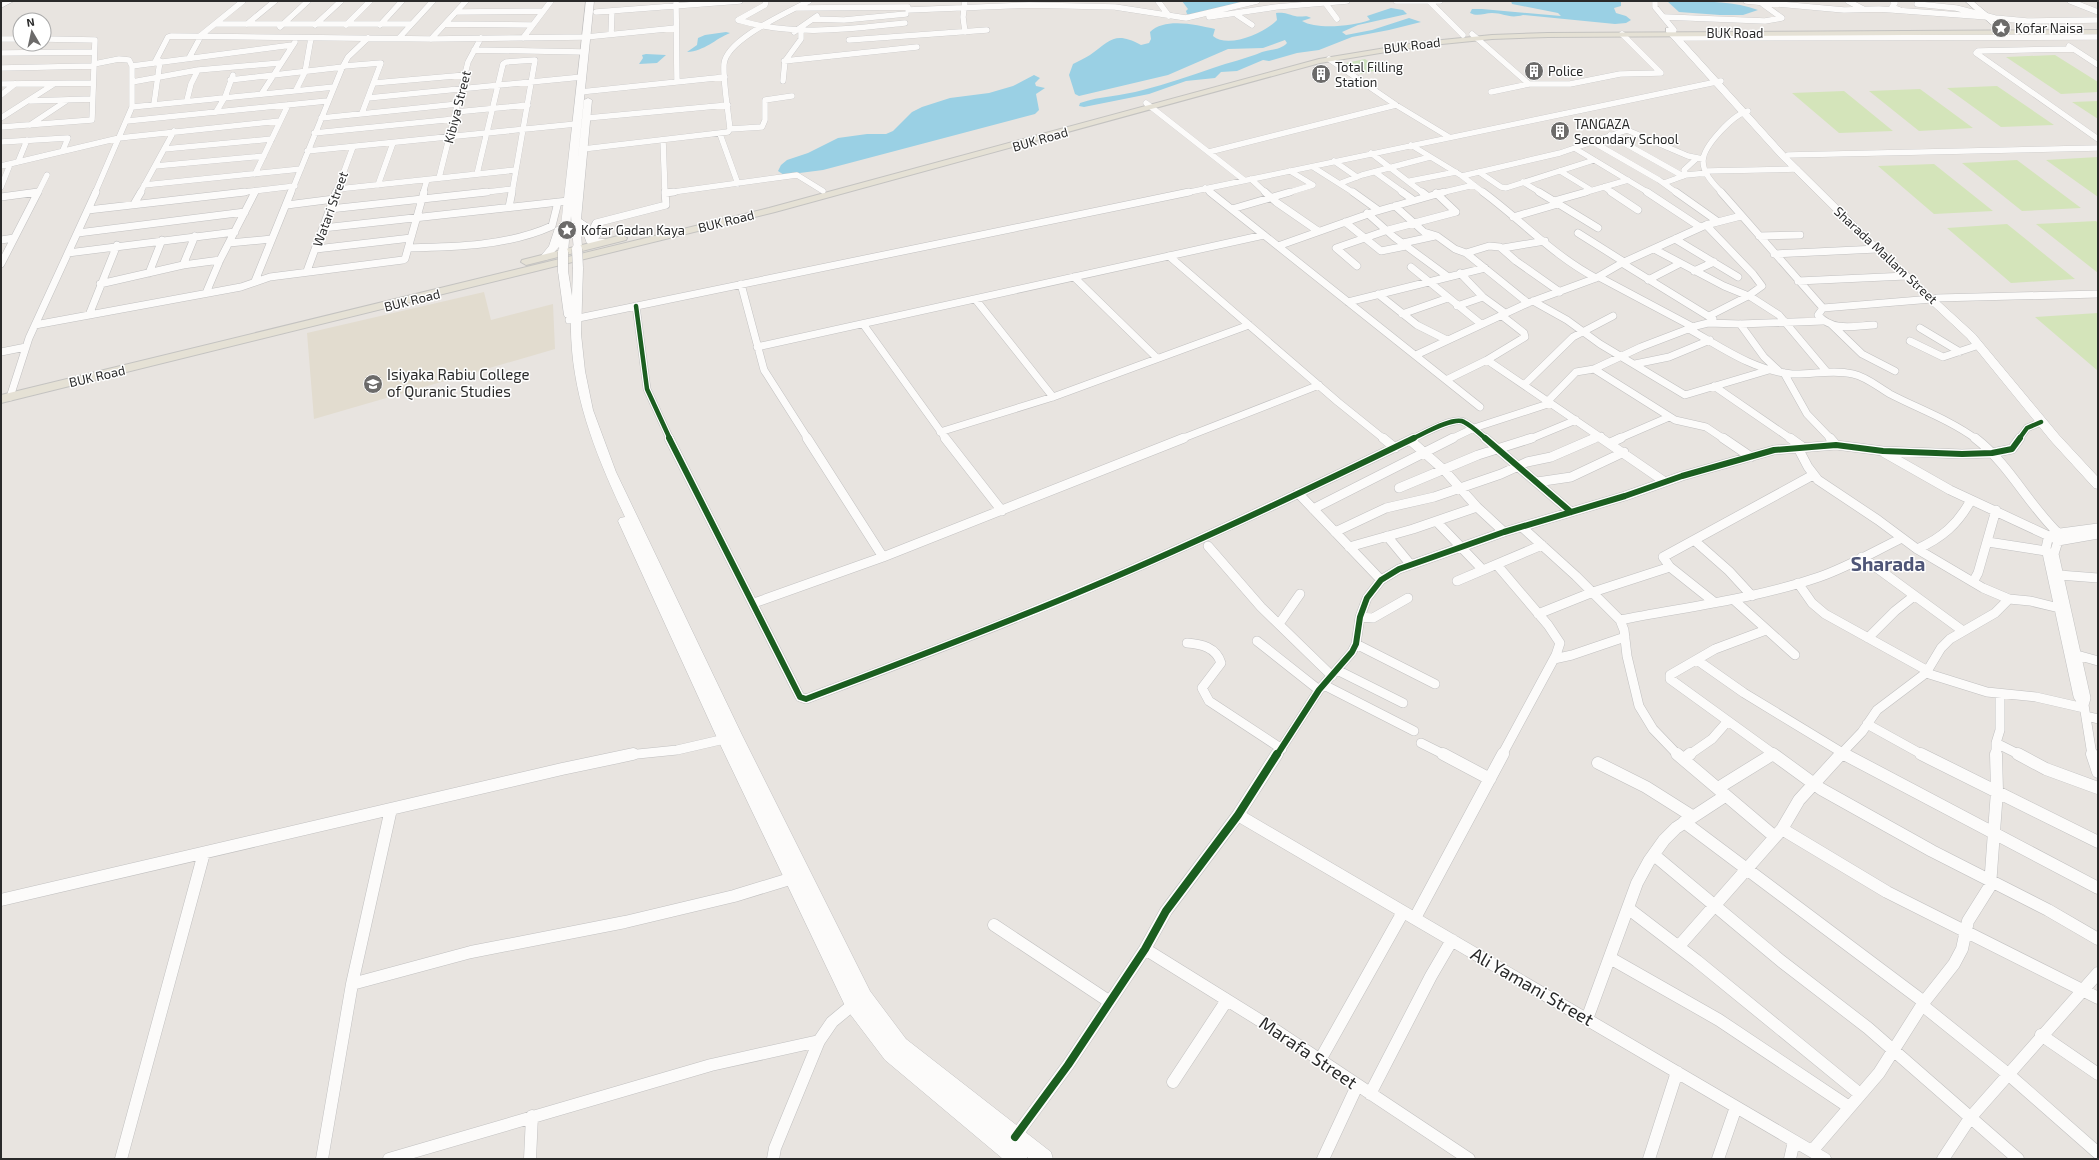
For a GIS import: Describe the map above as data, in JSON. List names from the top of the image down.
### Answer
{
  "streets": {
    "main road": ["BUK Road", "Sharada Mallam Street"],
    "street": [
      "Kibiya Street",
      "Watari Street",
      "Ali Yamani Street",
      "Marafa Street"
    ]
  },
  "crossings": [
    ["BUK Road", "Sharada Mallam Street"]
  ],
  "districts": ["Sharada"],
  "places": {
    "place": ["Kofar Naisa", "Kofar Gadan Kaya"],
    "building": ["Police", "Total Filling Station", "TANGAZA Secondary School"],
    "school or university": ["Isiyaka Rabiu College of Quranic Studies"]
  },
  "north": "top"
}
